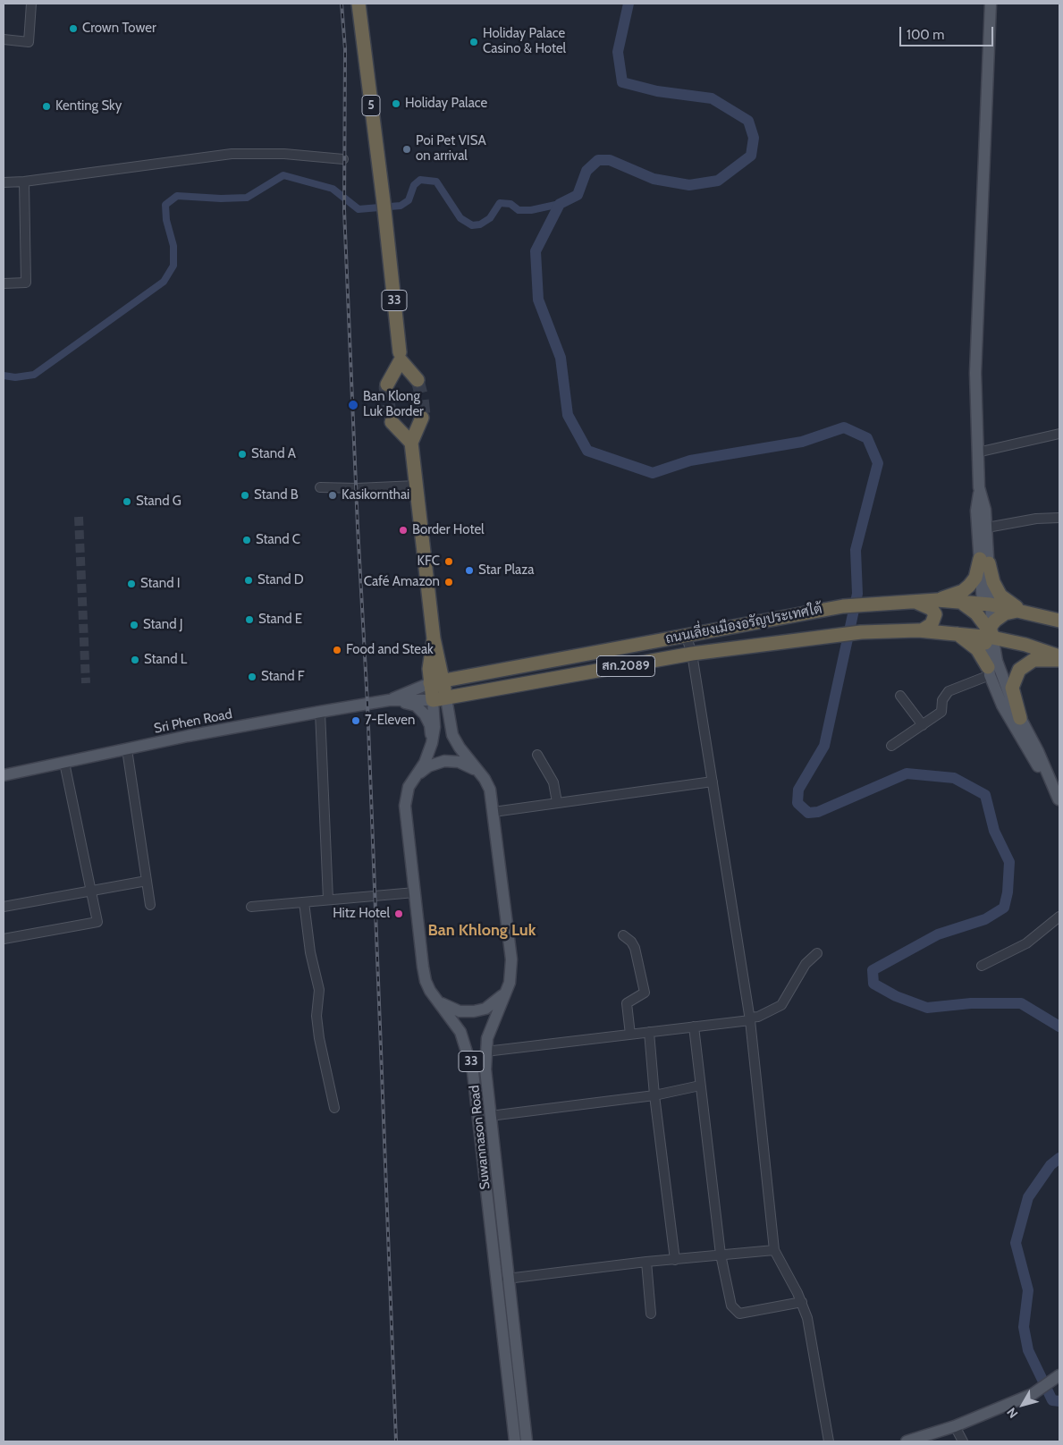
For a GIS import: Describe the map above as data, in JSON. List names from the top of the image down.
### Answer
{
  "streets": {
    "highway": [
      "5",
      "33",
      "ถนนเลี่ยงเมืองอรัญประเทศใต้",
      "สก.2089",
      "Suwannason Road"
    ],
    "main road": ["Sri Phen Road"]
  },
  "crossings": [
    ["5", "33"],
    ["ถนนเลี่ยงเมืองอรัญประเทศใต้", "Sri Phen Road"],
    ["ถนนเลี่ยงเมืองอรัญประเทศใต้", "Suwannason Road"],
    ["Sri Phen Road", "Suwannason Road"]
  ],
  "districts": ["Ban Khlong Luk"],
  "places": [
    "Crown Tower",
    "Holiday Palace Casino & Hotel",
    "Holiday Palace",
    "Kenting Sky",
    "Poi Pet VISA on arrival",
    "Ban Klong Luk Border",
    "Stand A",
    "Stand B",
    "Kasikornthai",
    "Stand G",
    "Border Hotel",
    "Stand C",
    "KFC",
    "Star Plaza",
    "Stand D",
    "Café Amazon",
    "Stand I",
    "Stand E",
    "Stand J",
    "Food and Steak",
    "Stand L",
    "Stand F",
    "7-Eleven",
    "Hitz Hotel"
  ],
  "scale_bar": "100 m",
  "north": "bottom left"
}
